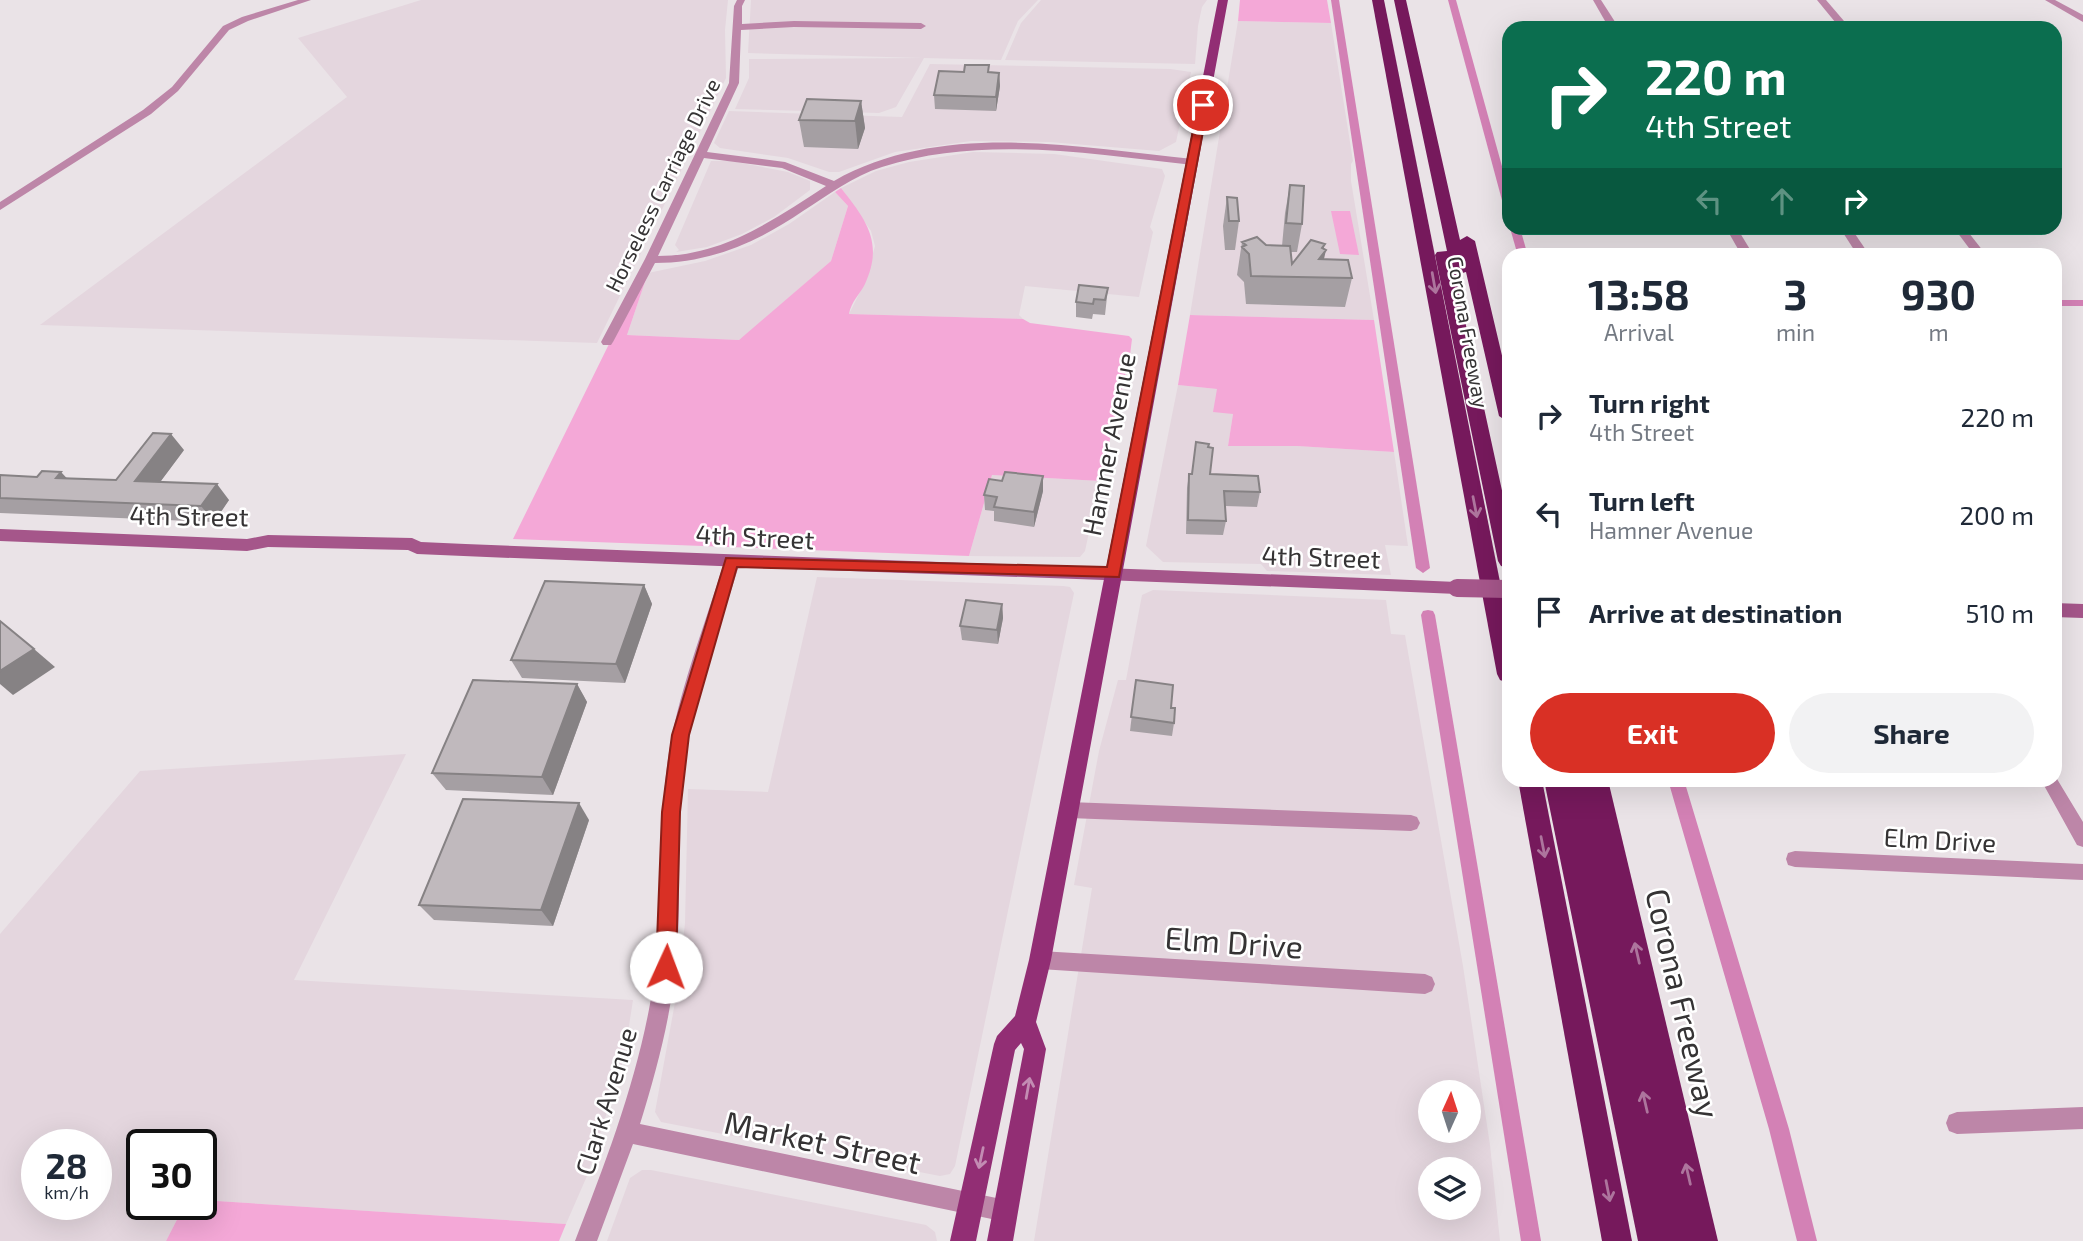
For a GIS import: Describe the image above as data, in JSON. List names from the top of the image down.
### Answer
{
  "streets": {
    "highway": ["Corona Freeway"],
    "main road": ["Hamner Avenue"],
    "street": [
      "Horseless Carriage Drive",
      "4th Street",
      "Elm Drive",
      "Clark Avenue",
      "Market Street"
    ]
  },
  "crossings": [
    ["Hamner Avenue", "4th Street"],
    ["Hamner Avenue", "Elm Drive"],
    ["Hamner Avenue", "Market Street"],
    ["4th Street", "Clark Avenue"],
    ["Clark Avenue", "Market Street"]
  ],
  "north": "top",
  "page": {
    "turn": ["220 m", "4th Street"],
    "eta": [
      "13:58",
      "Arrival",
      "3",
      "min",
      "930",
      "m"
    ],
    "list": [
      {
        "name": "Turn right",
        "note": "4th Street",
        "value": "220 m"
      },
      {
        "name": "Turn left",
        "note": "Hamner Avenue",
        "value": "200 m"
      },
      {
        "name": "Arrive at destination",
        "value": "510 m"
      }
    ],
    "buttons": ["Exit", "Share"],
    "speed": "28 km/h",
    "limit": "30"
  }
}
